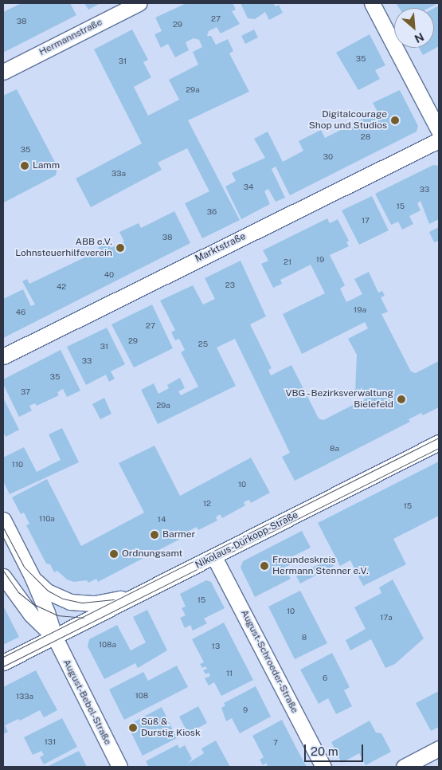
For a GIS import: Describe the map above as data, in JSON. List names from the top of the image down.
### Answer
{
  "streets": {
    "street": [
      "Hermannstraße",
      "Marktstraße",
      "Nikolaus-Dürkopp-Straße",
      "August-Schroeder-Straße",
      "August-Bebel-Straße"
    ]
  },
  "crossings": [
    ["Nikolaus-Dürkopp-Straße", "August-Schroeder-Straße"],
    ["Nikolaus-Dürkopp-Straße", "August-Bebel-Straße"]
  ],
  "places": [
    "Digitalcourage Shop und Studios",
    "Lamm",
    "ABB e.V. Lohnsteuerhilfeverein",
    "VBG - Bezirksverwaltung Bielefeld",
    "Barmer",
    "Ordnungsamt",
    "Freundeskreis Hermann Stenner e.V.",
    "Süß & Durstig Kiosk"
  ],
  "house_numbers": [
    "27",
    "38",
    "29",
    "35",
    "31",
    "29a",
    "28",
    "35",
    "30",
    "33a",
    "34",
    "33",
    "15",
    "36",
    "17",
    "38",
    "19",
    "21",
    "40",
    "23",
    "42",
    "19a",
    "46",
    "27",
    "29",
    "25",
    "31",
    "33",
    "35",
    "37",
    "29a",
    "8a",
    "110",
    "10",
    "12",
    "15",
    "110a",
    "14",
    "15",
    "10",
    "17a",
    "8",
    "108a",
    "13",
    "11",
    "6",
    "108",
    "133a",
    "9",
    "131",
    "7"
  ],
  "scale_bar": "20 m",
  "north": "bottom right"
}
